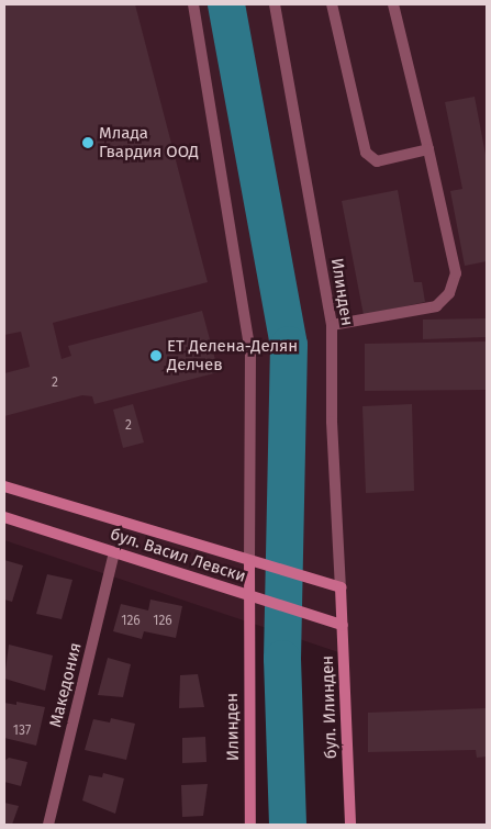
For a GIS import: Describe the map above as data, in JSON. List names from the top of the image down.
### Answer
{
  "streets": {
    "main road": ["Илинден", "бул. Васил Левски", "бул. Илинден"],
    "street": ["Македония"]
  },
  "crossings": [
    ["Илинден", "бул. Васил Левски"],
    ["Илинден", "бул. Илинден"],
    ["бул. Васил Левски", "Македония"],
    ["бул. Васил Левски", "бул. Илинден"]
  ],
  "places": ["Млада Гвардия ООД", "ЕТ Делена-Делян Делчев"],
  "house_numbers": [
    "2",
    "2",
    "126",
    "126",
    "137"
  ]
}
